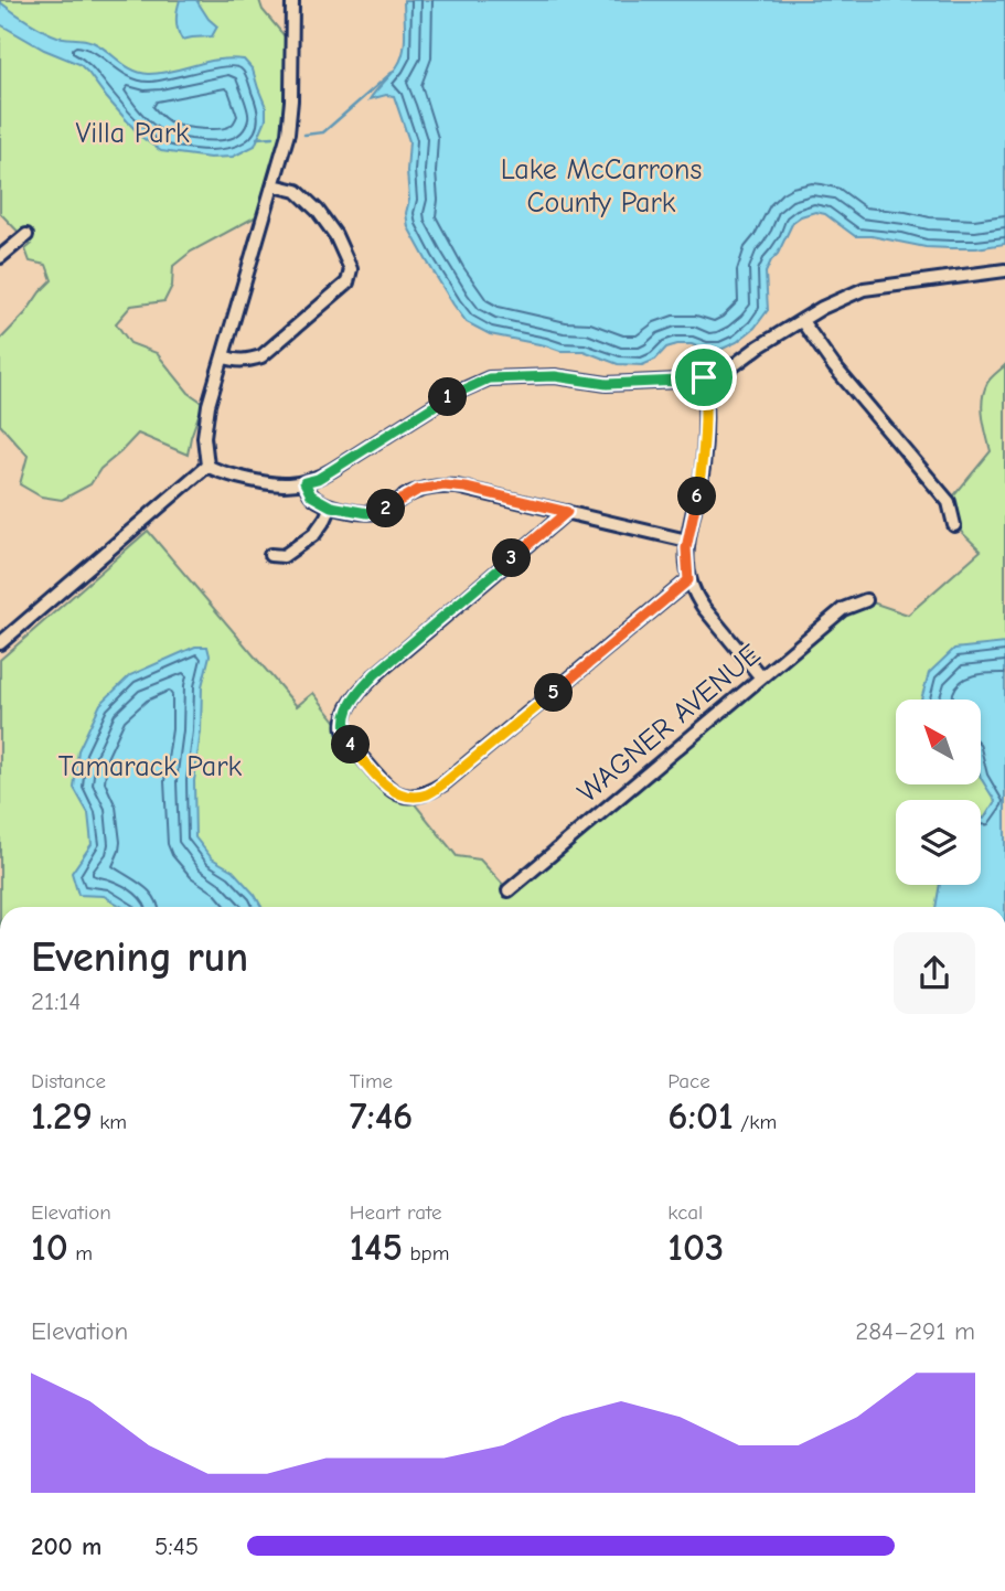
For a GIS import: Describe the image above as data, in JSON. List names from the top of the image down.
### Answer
{
  "streets": {
    "street": ["WAGNER AVENUE"]
  },
  "parks": ["Villa Park", "Lake McCarrons County Park", "Tamarack Park"],
  "north": "top left",
  "page": {
    "pins": [
      "1",
      "6",
      "2",
      "3",
      "5",
      "4"
    ],
    "heading": ["Evening run", "21:14"],
    "stats": [
      ["Distance", "1.29 km"],
      ["Time", "7:46"],
      ["Pace", "6:01 /km"],
      ["Elevation", "10 m"],
      ["Heart rate", "145 bpm"],
      ["kcal", "103"]
    ],
    "chart": ["Elevation", "284–291 m"],
    "list": [
      {
        "name": "200 m",
        "note": "5:45"
      }
    ]
  }
}
